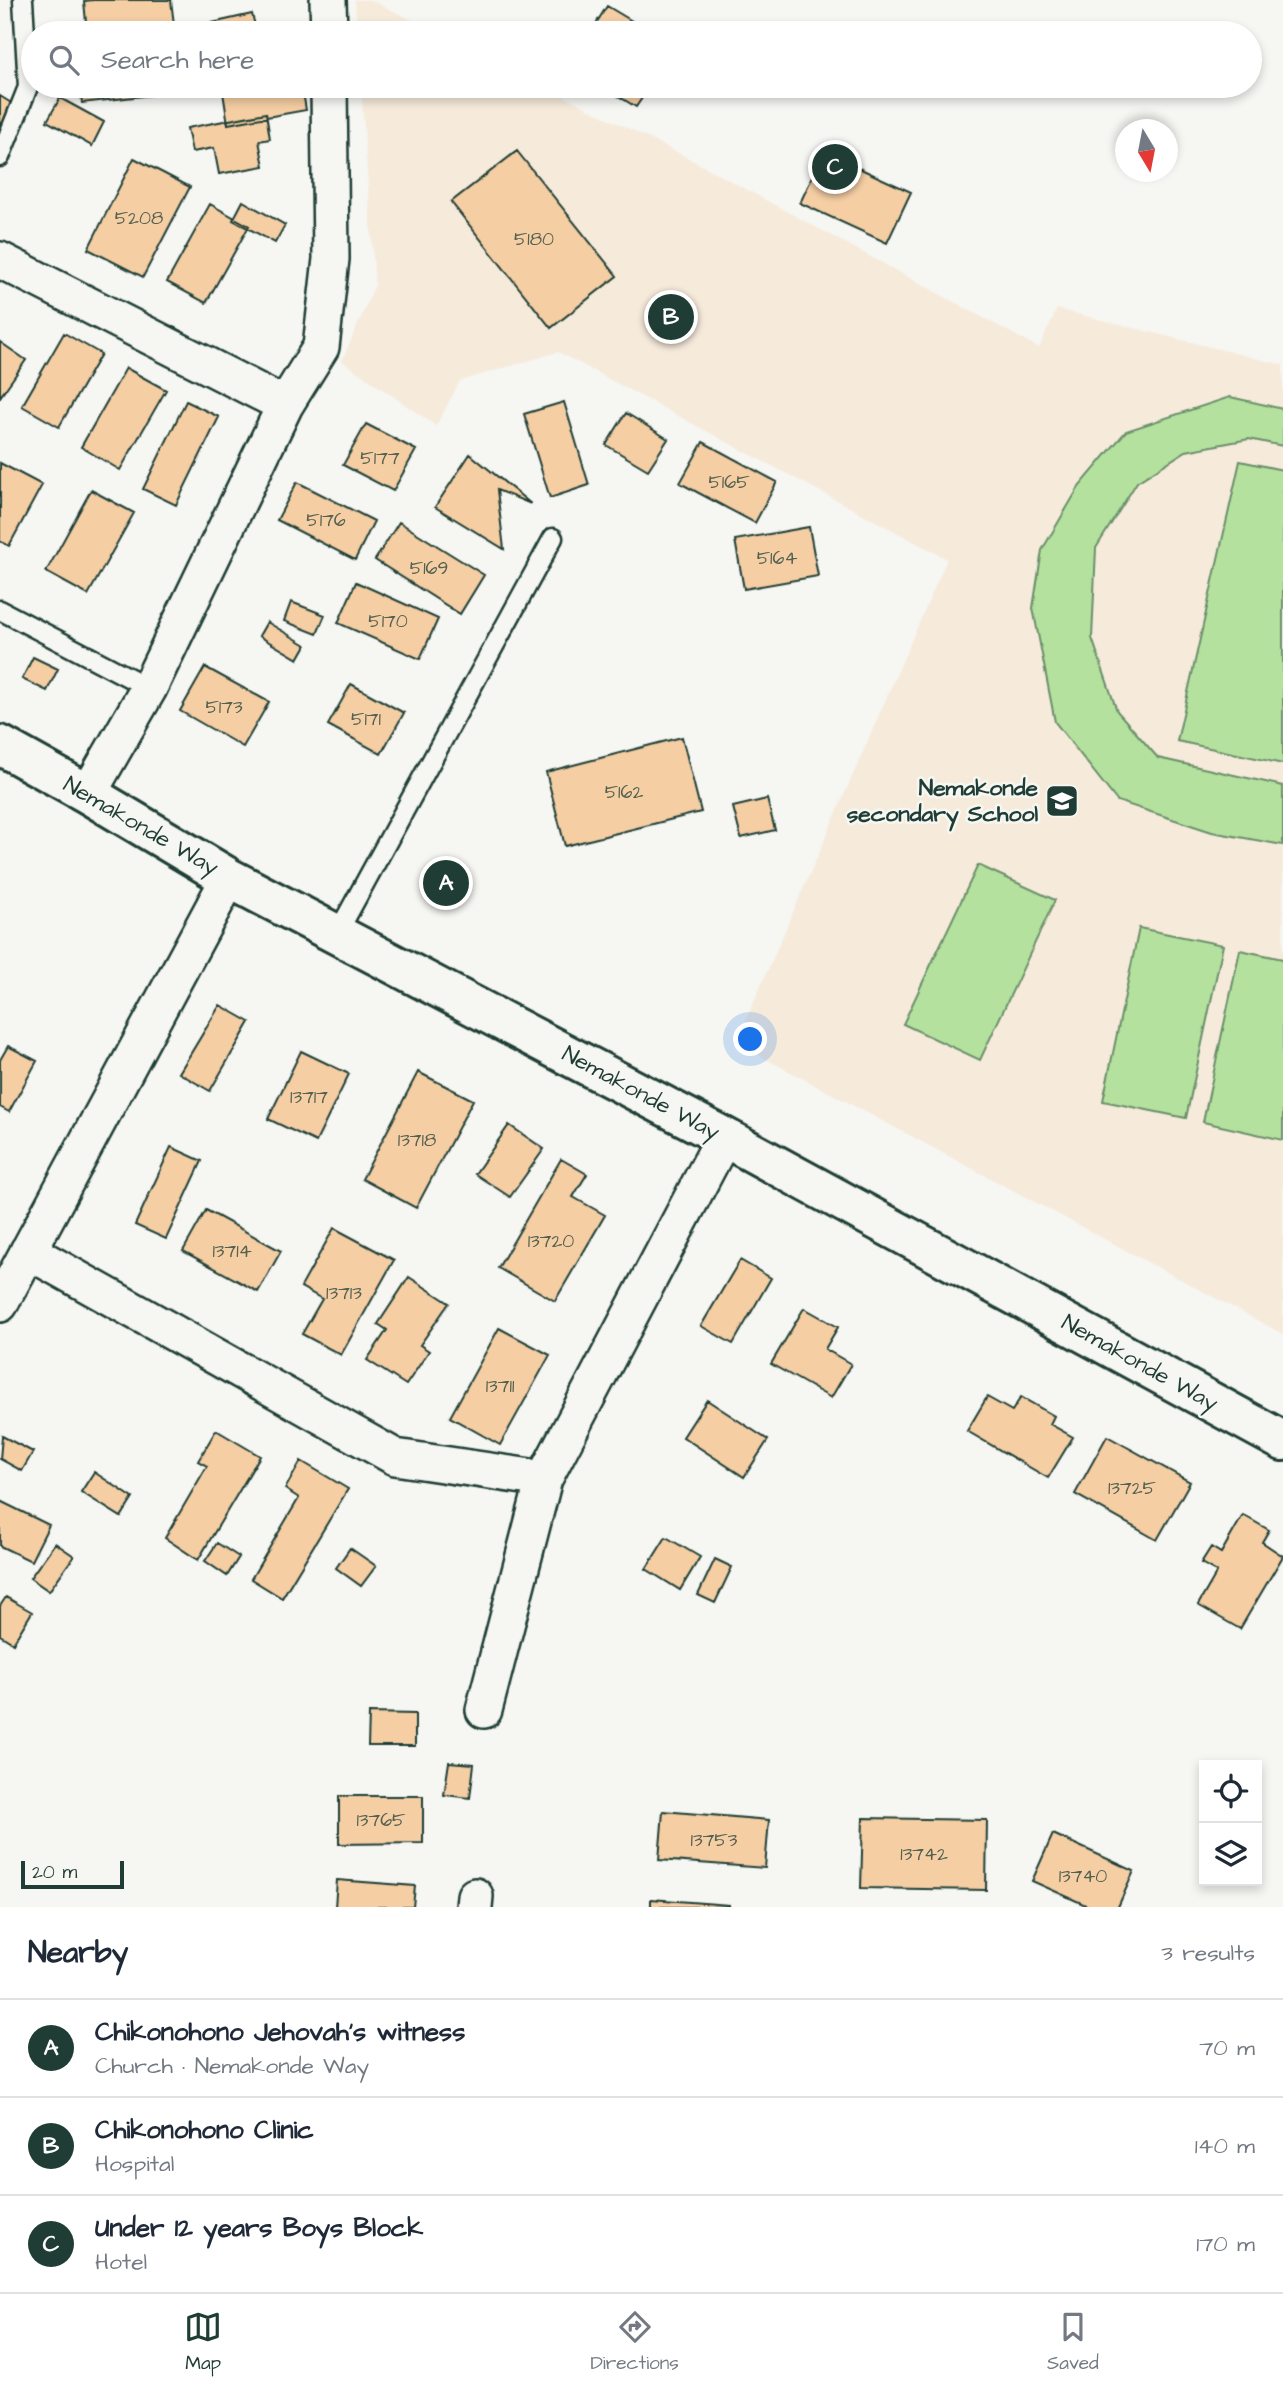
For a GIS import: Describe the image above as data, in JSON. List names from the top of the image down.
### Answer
{
  "streets": {
    "street": ["Nemakonde Way"]
  },
  "places": {
    "school or university": ["Nemakonde secondary School"]
  },
  "house_numbers": [
    "5208",
    "5180",
    "5177",
    "5165",
    "5176",
    "5164",
    "5169",
    "5170",
    "5173",
    "5171",
    "5162",
    "13717",
    "13718",
    "13720",
    "13714",
    "13713",
    "13711",
    "13725",
    "13765",
    "13753",
    "13742",
    "13740"
  ],
  "scale_bar": "20 m",
  "north": "bottom",
  "page": {
    "search": "Search here",
    "pins": ["C", "B", "A"],
    "scale": "20 m",
    "heading": ["Nearby", "3 results"],
    "list": [
      {
        "mark": "A",
        "name": "Chikonohono Jehovah's witness",
        "note": "Church · Nemakonde Way",
        "value": "70 m"
      },
      {
        "mark": "B",
        "name": "Chikonohono Clinic",
        "note": "Hospital",
        "value": "140 m"
      },
      {
        "mark": "C",
        "name": "Under 12 years Boys Block",
        "note": "Hotel",
        "value": "170 m"
      }
    ],
    "nav": ["Map", "Directions", "Saved"]
  }
}
